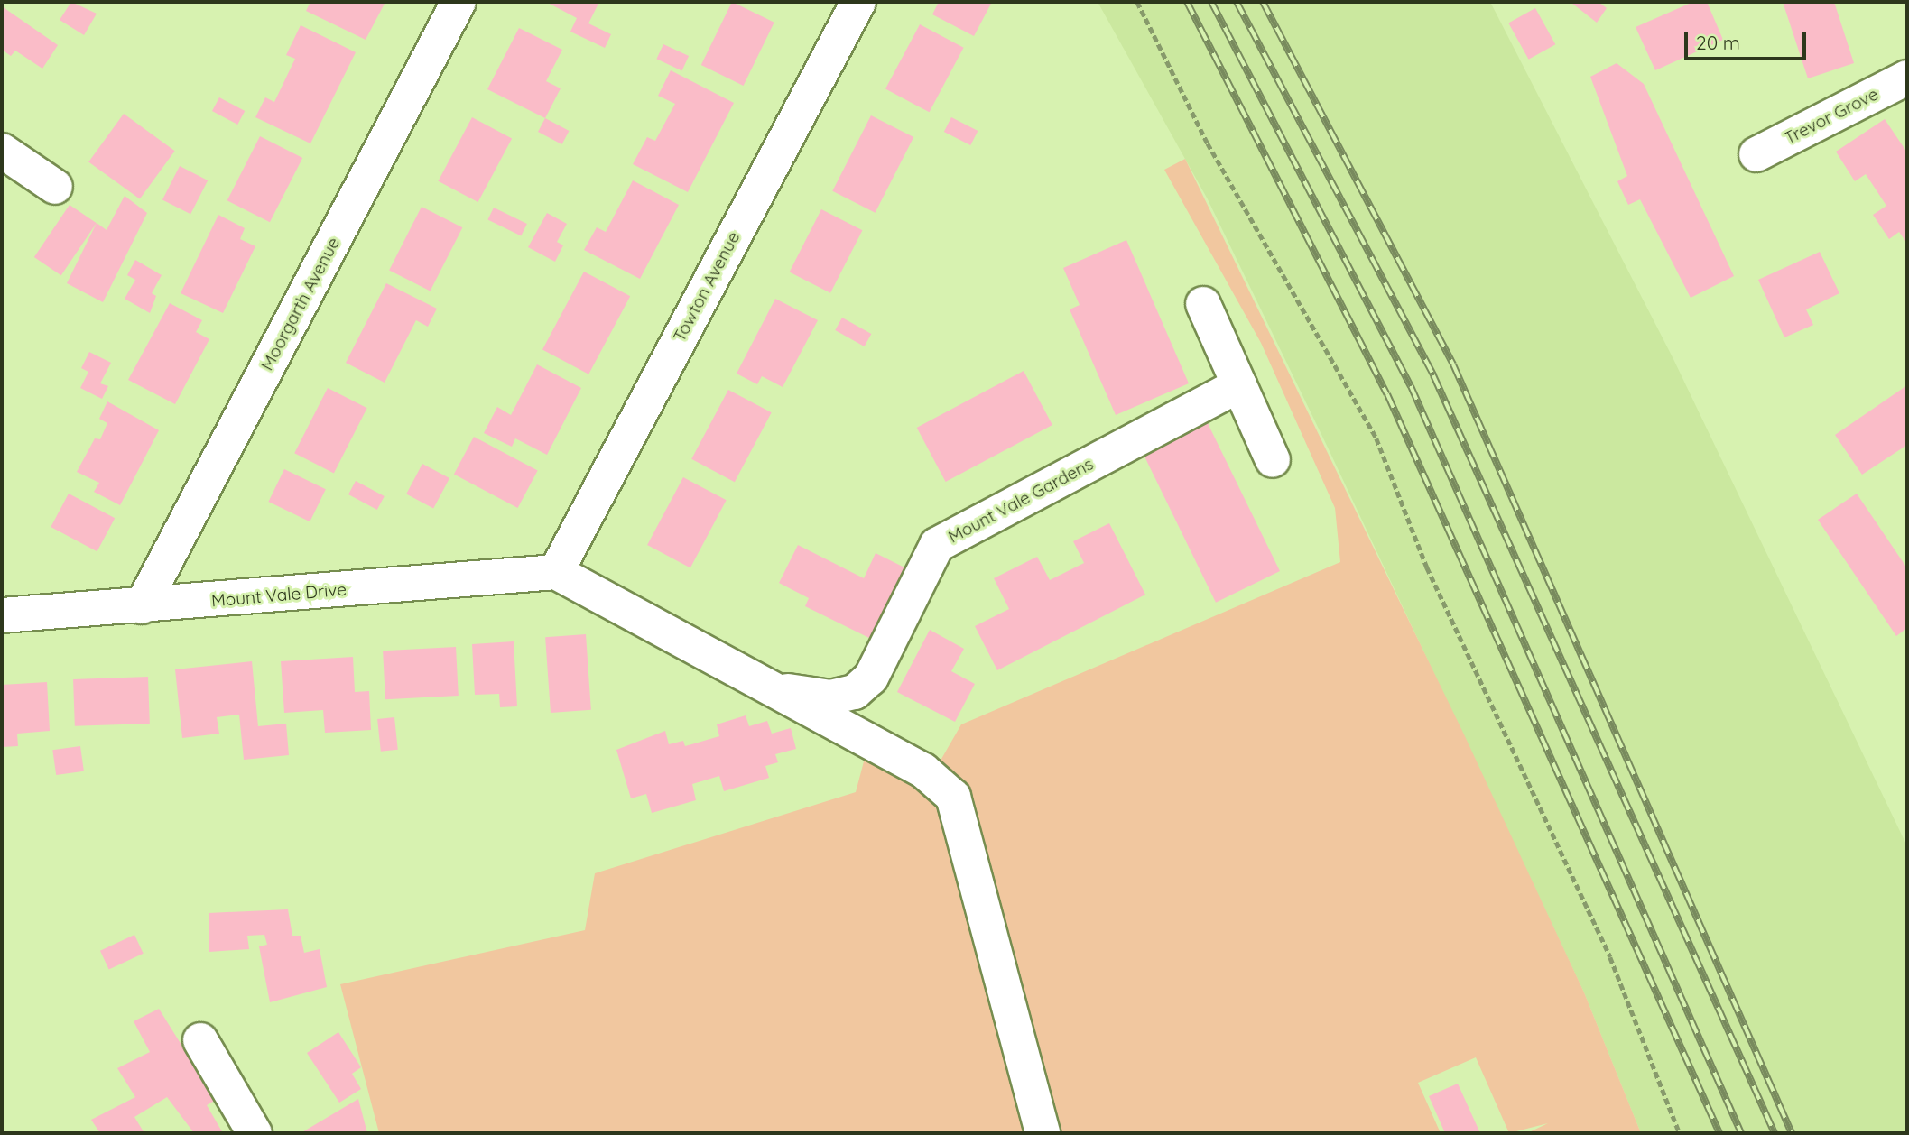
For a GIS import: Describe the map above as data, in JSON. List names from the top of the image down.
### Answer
{
  "streets": {
    "street": [
      "Trevor Grove",
      "Towton Avenue",
      "Moorgarth Avenue",
      "Mount Vale Gardens",
      "Mount Vale Drive"
    ]
  },
  "crossings": [
    ["Towton Avenue", "Mount Vale Drive"],
    ["Moorgarth Avenue", "Mount Vale Drive"]
  ],
  "scale_bar": "20 m"
}
